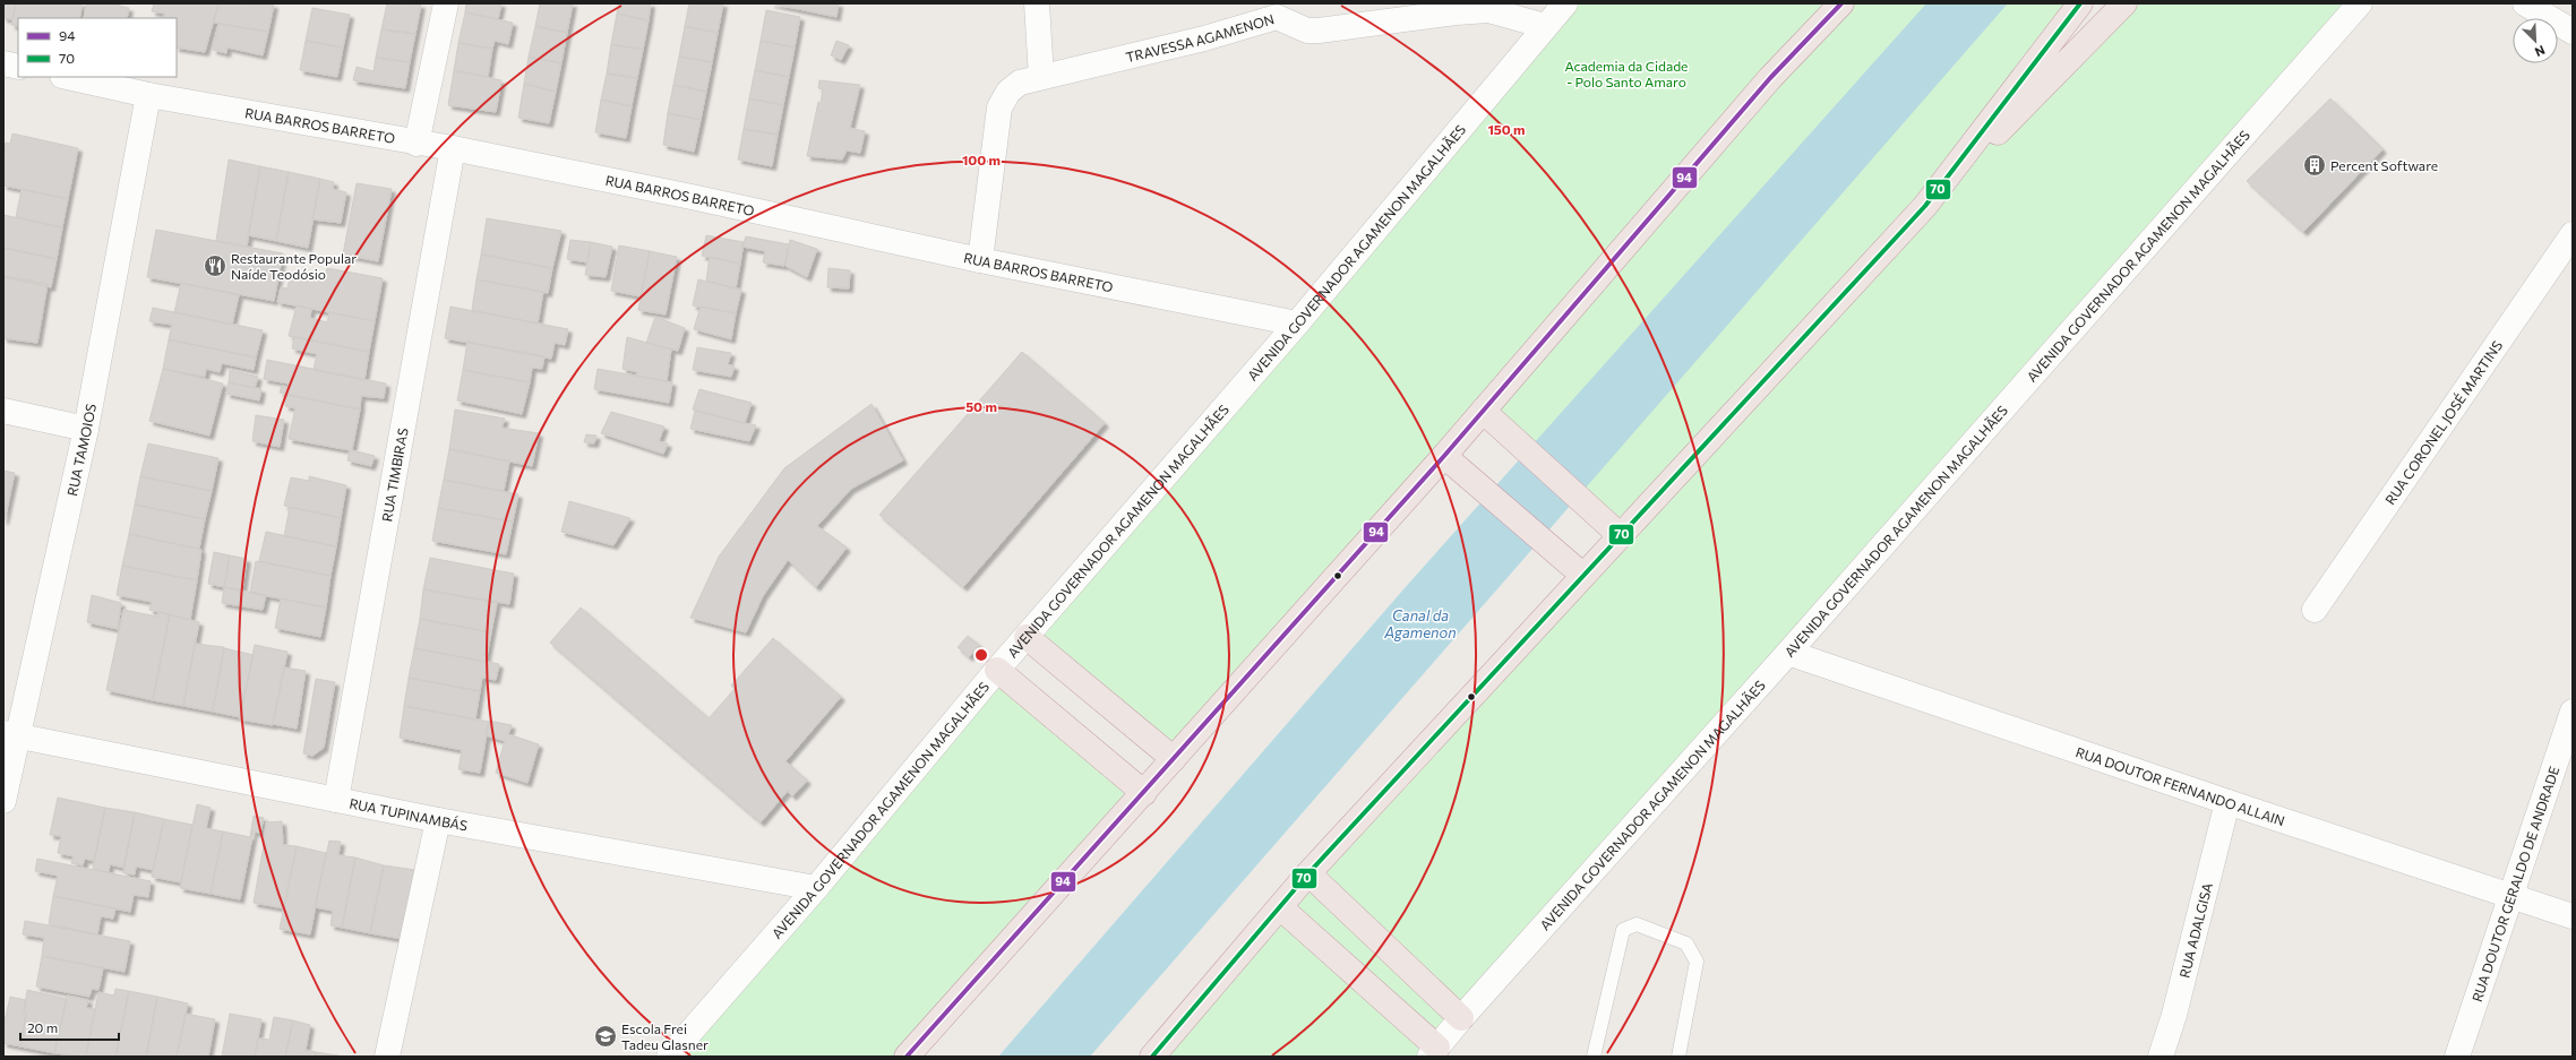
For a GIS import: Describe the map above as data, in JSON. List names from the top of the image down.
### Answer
{
  "streets": {
    "street": [
      "TRAVESSA AGAMENON",
      "RUA BARROS BARRETO",
      "AVENIDA GOVERNADOR AGAMENON MAGALHÃES",
      "RUA CORONEL JOSÉ MARTINS",
      "RUA TAMOIOS",
      "RUA TIMBIRAS",
      "RUA DOUTOR FERNANDO ALLAIN",
      "RUA TUPINAMBÁS",
      "RUA DOUTOR GERALDO DE ANDRADE",
      "RUA ADALGISA"
    ]
  },
  "crossings": [
    ["TRAVESSA AGAMENON", "RUA BARROS BARRETO"],
    ["TRAVESSA AGAMENON", "AVENIDA GOVERNADOR AGAMENON MAGALHÃES"],
    ["RUA BARROS BARRETO", "AVENIDA GOVERNADOR AGAMENON MAGALHÃES"],
    ["RUA BARROS BARRETO", "RUA TAMOIOS"],
    ["RUA BARROS BARRETO", "RUA TIMBIRAS"],
    ["AVENIDA GOVERNADOR AGAMENON MAGALHÃES", "RUA DOUTOR FERNANDO ALLAIN"],
    ["AVENIDA GOVERNADOR AGAMENON MAGALHÃES", "RUA TUPINAMBÁS"],
    ["RUA TAMOIOS", "RUA TUPINAMBÁS"],
    ["RUA TIMBIRAS", "RUA TUPINAMBÁS"],
    ["RUA DOUTOR FERNANDO ALLAIN", "RUA DOUTOR GERALDO DE ANDRADE"],
    ["RUA DOUTOR FERNANDO ALLAIN", "RUA ADALGISA"]
  ],
  "water": ["Canal da Agamenon"],
  "parks": ["Academia da Cidade - Polo Santo Amaro"],
  "places": {
    "building": ["Percent Software"],
    "restaurant": ["Restaurante Popular Naíde Teodósio"],
    "school or university": ["Escola Frei Tadeu Glasner"]
  },
  "lines": ["transit line 94", "transit line 70"],
  "legend": ["94", "70"],
  "scale_bar": "20 m",
  "north": "bottom right",
  "rings": ["150 m", "100 m", "50 m"]
}
